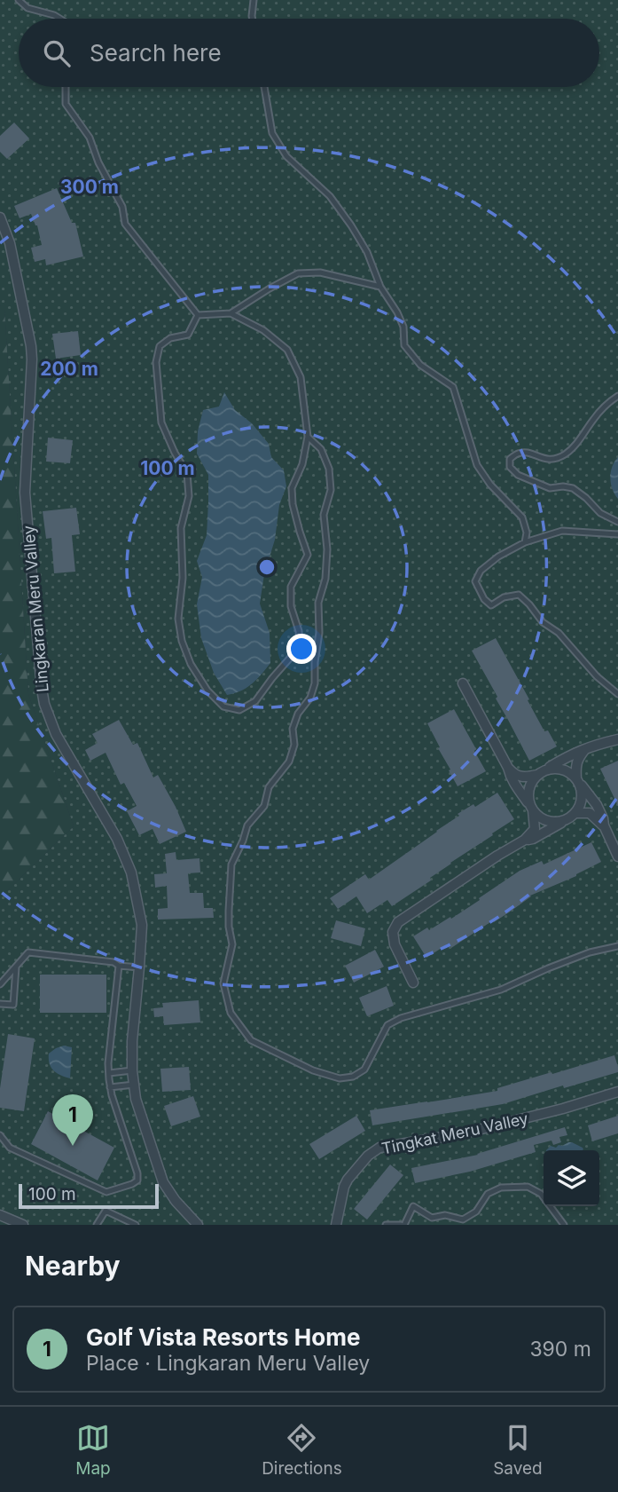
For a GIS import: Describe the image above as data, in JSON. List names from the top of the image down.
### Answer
{
  "streets": {
    "street": ["Lingkaran Meru Valley", "Tingkat Meru Valley"]
  },
  "scale_bar": "100 m",
  "page": {
    "search": "Search here",
    "pins": "1",
    "scale": "100 m",
    "heading": "Nearby",
    "list": [
      {
        "mark": "1",
        "name": "Golf Vista Resorts Home",
        "note": "Place · Lingkaran Meru Valley",
        "value": "390 m"
      }
    ],
    "nav": ["Map", "Directions", "Saved"]
  },
  "rings": ["300 m", "200 m", "100 m"]
}
